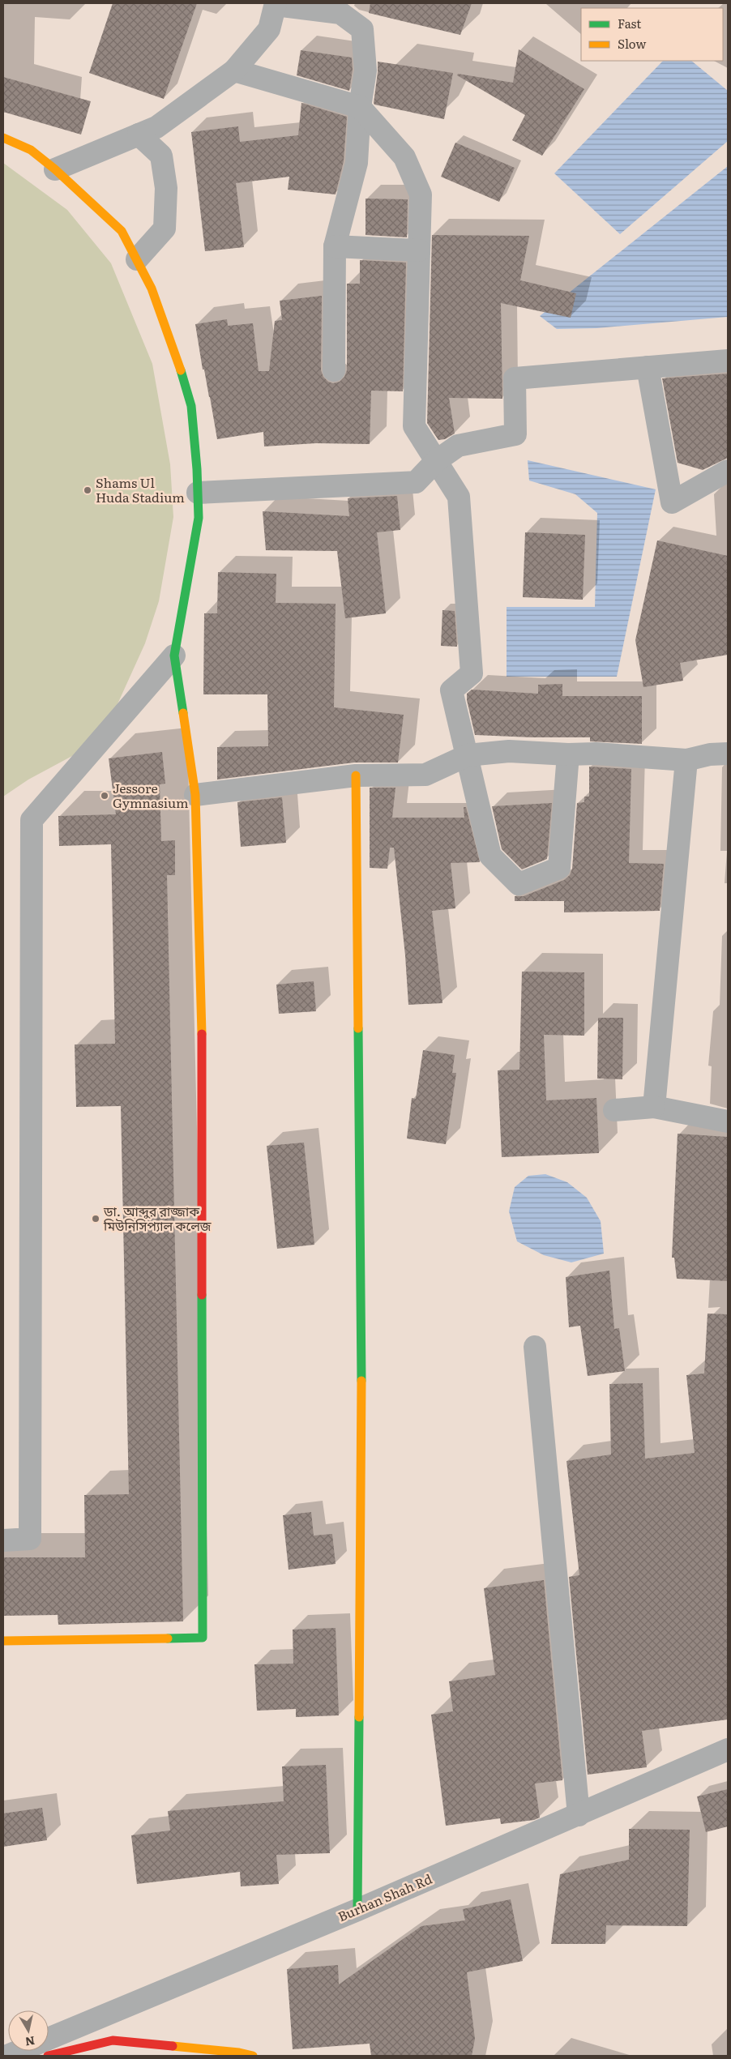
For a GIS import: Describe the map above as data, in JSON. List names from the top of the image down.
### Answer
{
  "streets": {
    "street": ["Burhan Shah Rd"]
  },
  "places": ["Shams Ul Huda Stadium", "Jessore Gymnasium", "ডা. আব্দুর রাজ্জাক মিউনিসিপ্যাল কলেজ"],
  "legend": ["Fast", "Slow"],
  "north": "bottom"
}
